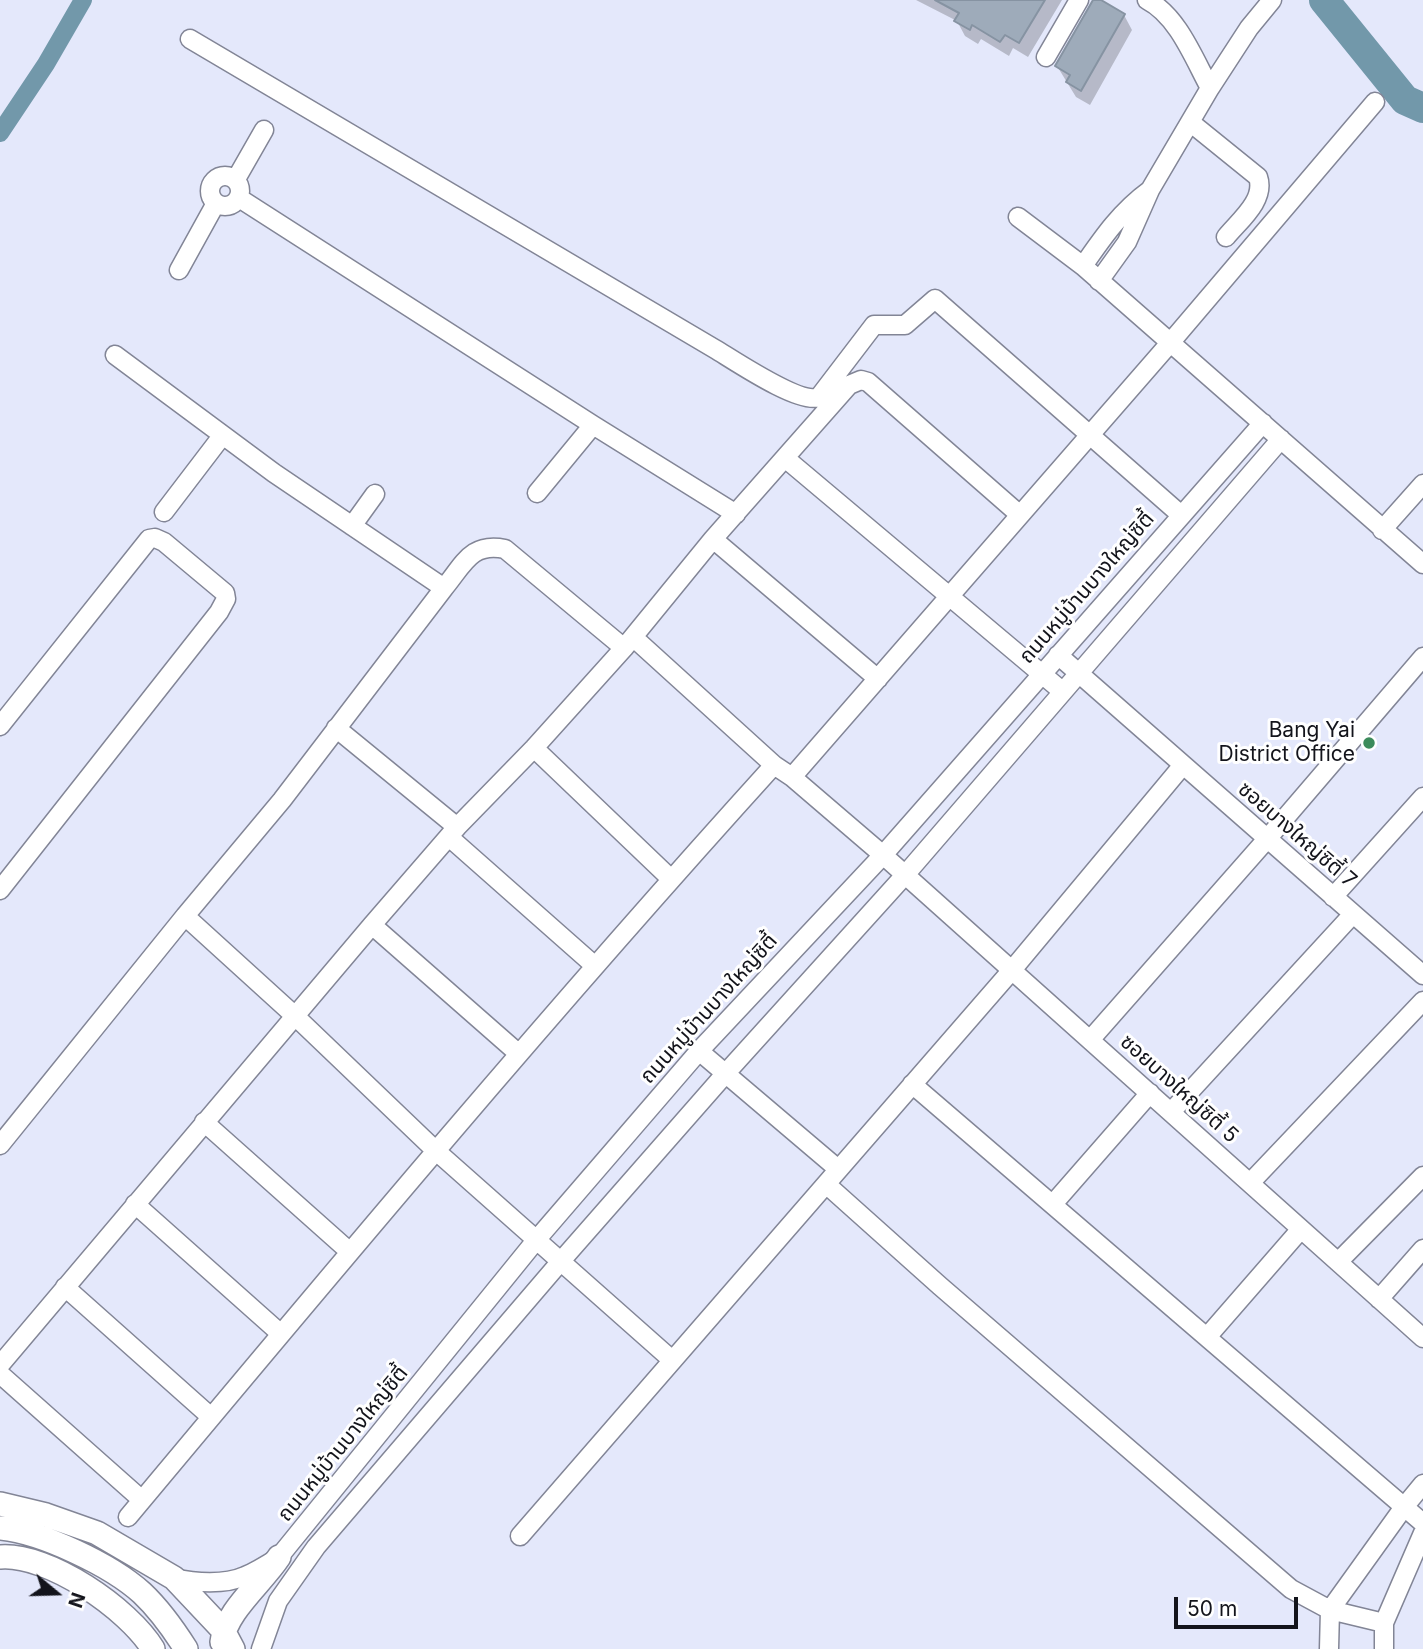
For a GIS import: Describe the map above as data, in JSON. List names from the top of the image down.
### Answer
{
  "streets": {
    "street": ["ถนนหมู่บ้านบางใหญ่ซิตี้", "ซอยบางใหญ่ซิตี้ 7", "ซอยบางใหญ่ซิตี้ 5"]
  },
  "crossings": [
    ["ถนนหมู่บ้านบางใหญ่ซิตี้", "ซอยบางใหญ่ซิตี้ 7"],
    ["ถนนหมู่บ้านบางใหญ่ซิตี้", "ซอยบางใหญ่ซิตี้ 5"]
  ],
  "places": ["Bang Yai District Office"],
  "scale_bar": "50 m",
  "north": "right"
}
